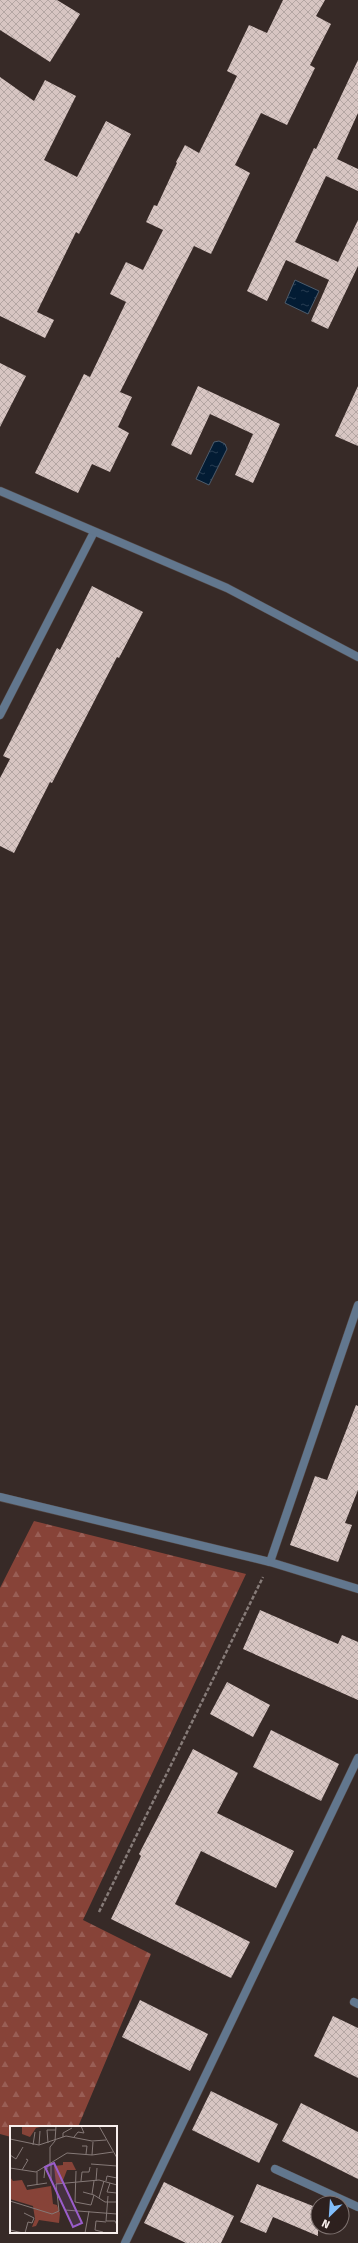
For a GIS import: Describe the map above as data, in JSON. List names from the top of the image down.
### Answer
{
  "north": "bottom left"
}
